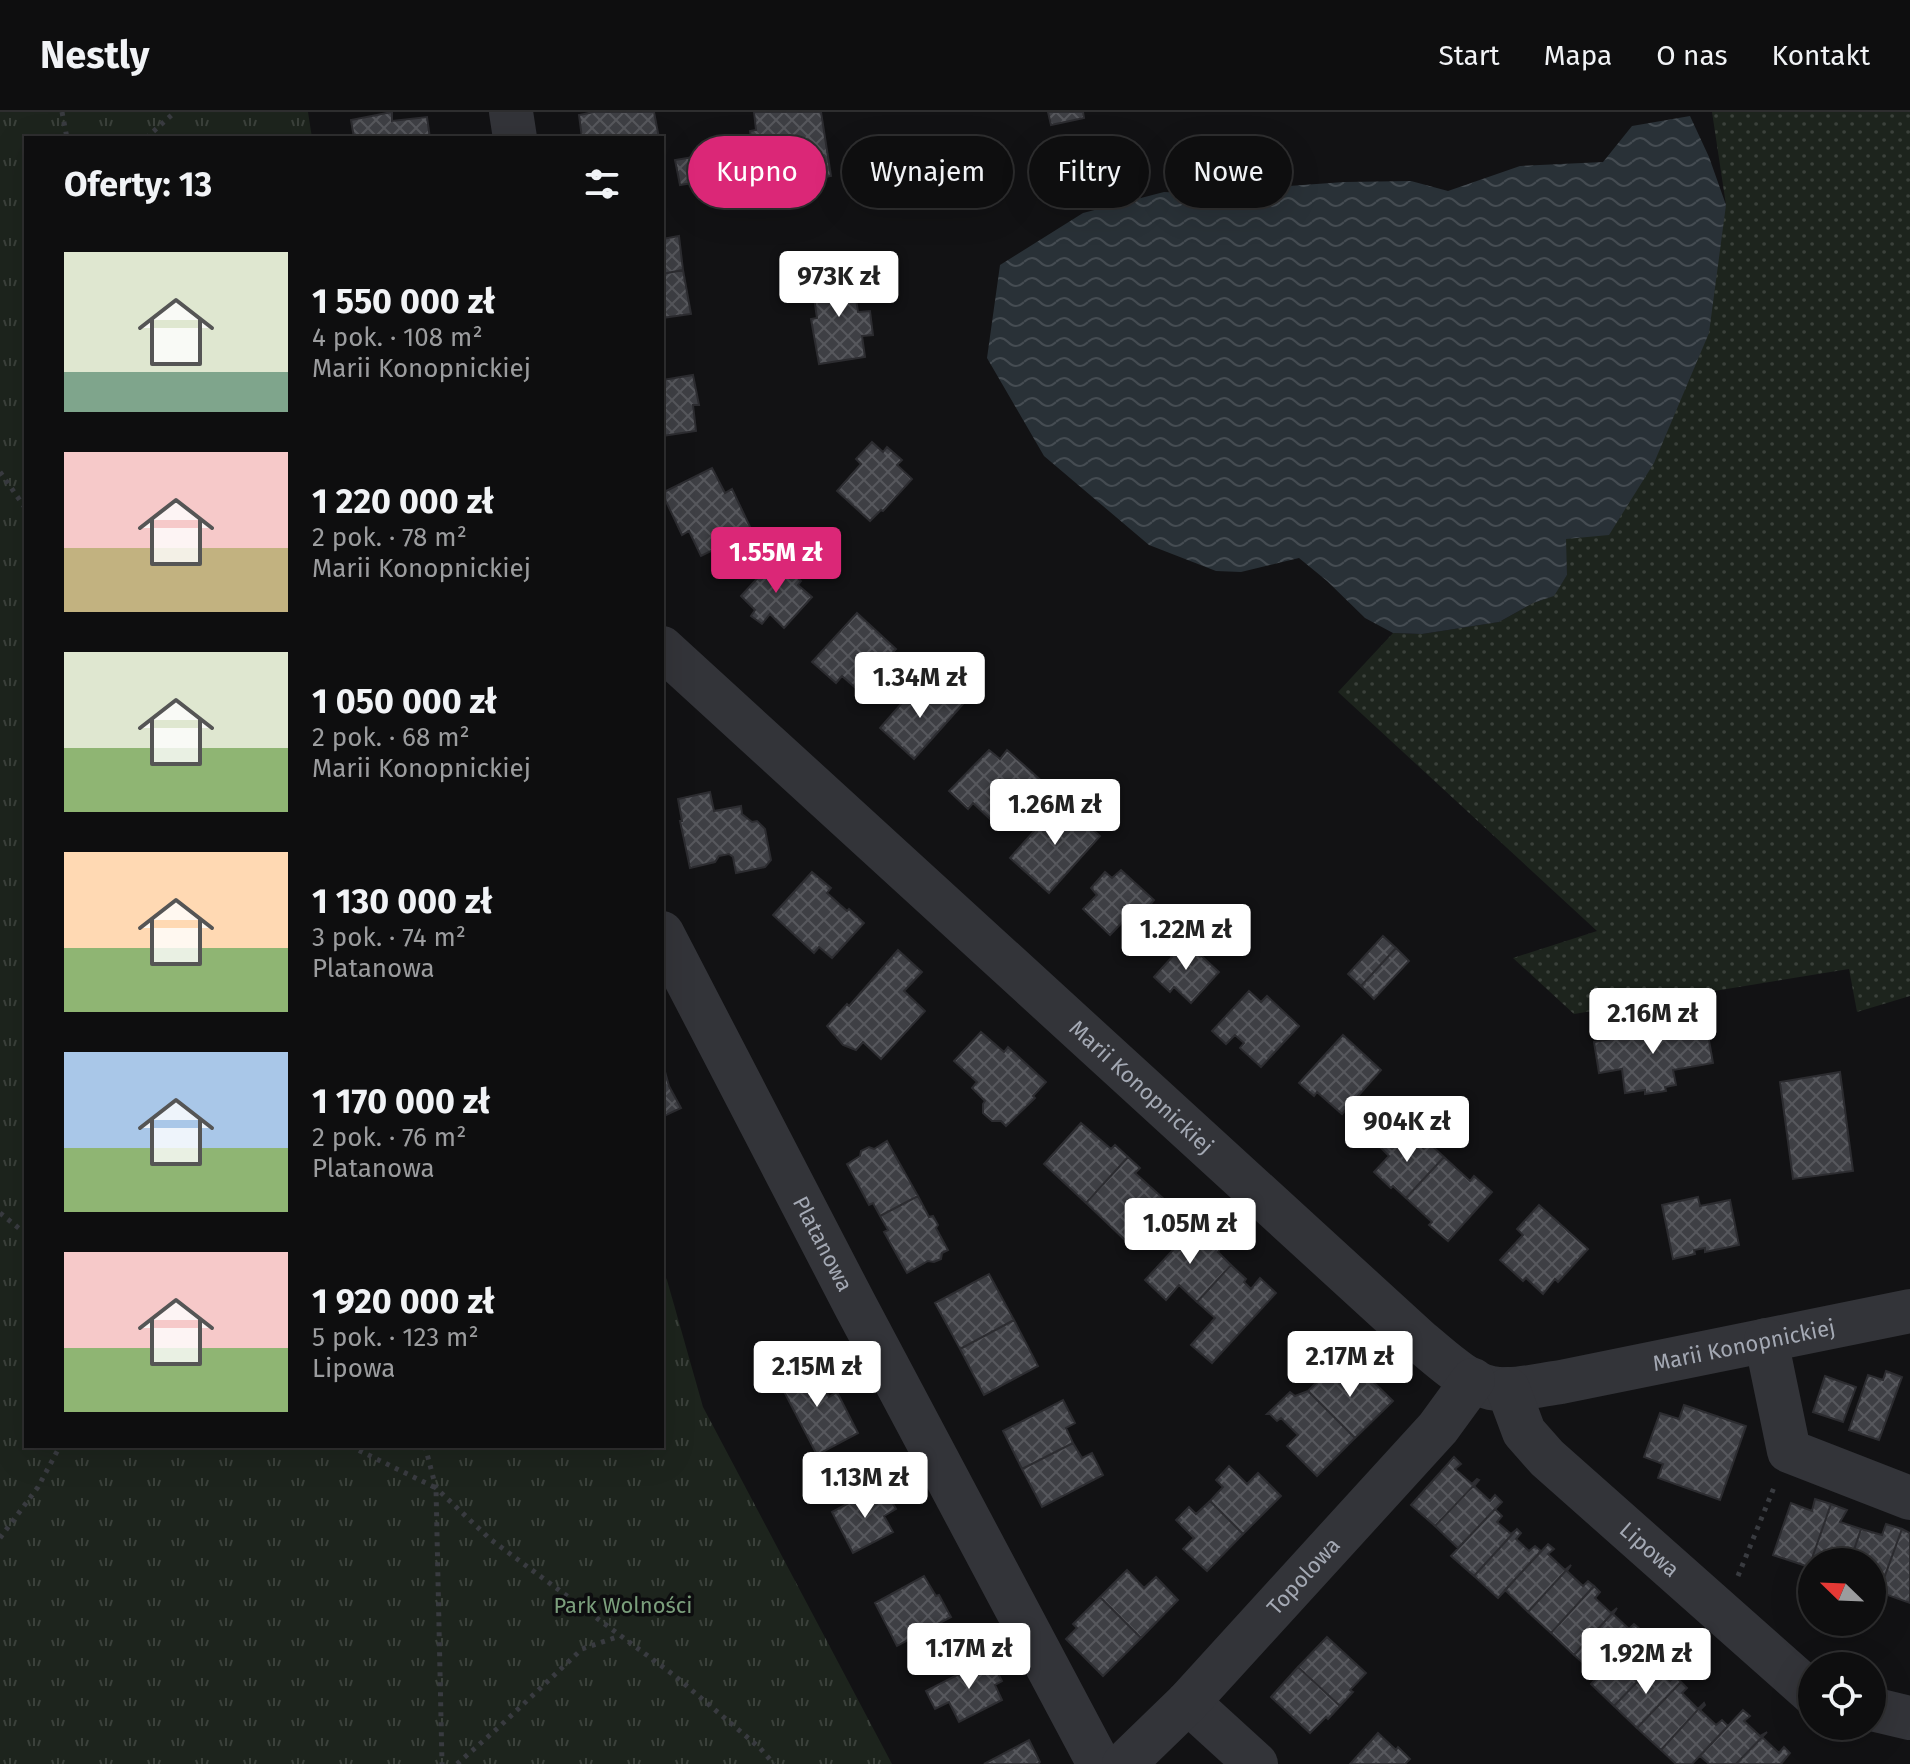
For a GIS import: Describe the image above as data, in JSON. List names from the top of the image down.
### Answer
{
  "streets": {
    "street": [
      "Marii Konopnickiej",
      "Platanowa",
      "Lipowa",
      "Topolowa"
    ]
  },
  "crossings": [
    ["Marii Konopnickiej", "Lipowa"],
    ["Marii Konopnickiej", "Topolowa"],
    ["Lipowa", "Topolowa"]
  ],
  "parks": ["Park Wolności"],
  "north": "top left",
  "page": {
    "header": "Nestly",
    "nav": [
      "Start",
      "Mapa",
      "O nas",
      "Kontakt"
    ],
    "chip": [
      "Kupno",
      "Wynajem",
      "Filtry",
      "Nowe"
    ],
    "heading": "Oferty: 13",
    "list": [
      {
        "name": "1 550 000 zł",
        "note": "4 pok. · 108 m² · Marii Konopnickiej"
      },
      {
        "name": "1 220 000 zł",
        "note": "2 pok. · 78 m² · Marii Konopnickiej"
      },
      {
        "name": "1 050 000 zł",
        "note": "2 pok. · 68 m² · Marii Konopnickiej"
      },
      {
        "name": "1 130 000 zł",
        "note": "3 pok. · 74 m² · Platanowa"
      },
      {
        "name": "1 170 000 zł",
        "note": "2 pok. · 76 m² · Platanowa"
      },
      {
        "name": "1 920 000 zł",
        "note": "5 pok. · 123 m² · Lipowa"
      }
    ],
    "price": [
      "973K zł",
      "1.55M zł",
      "1.34M zł",
      "1.26M zł",
      "1.22M zł",
      "2.16M zł",
      "904K zł",
      "1.05M zł",
      "2.17M zł",
      "2.15M zł",
      "1.13M zł",
      "1.17M zł",
      "1.92M zł"
    ]
  }
}
